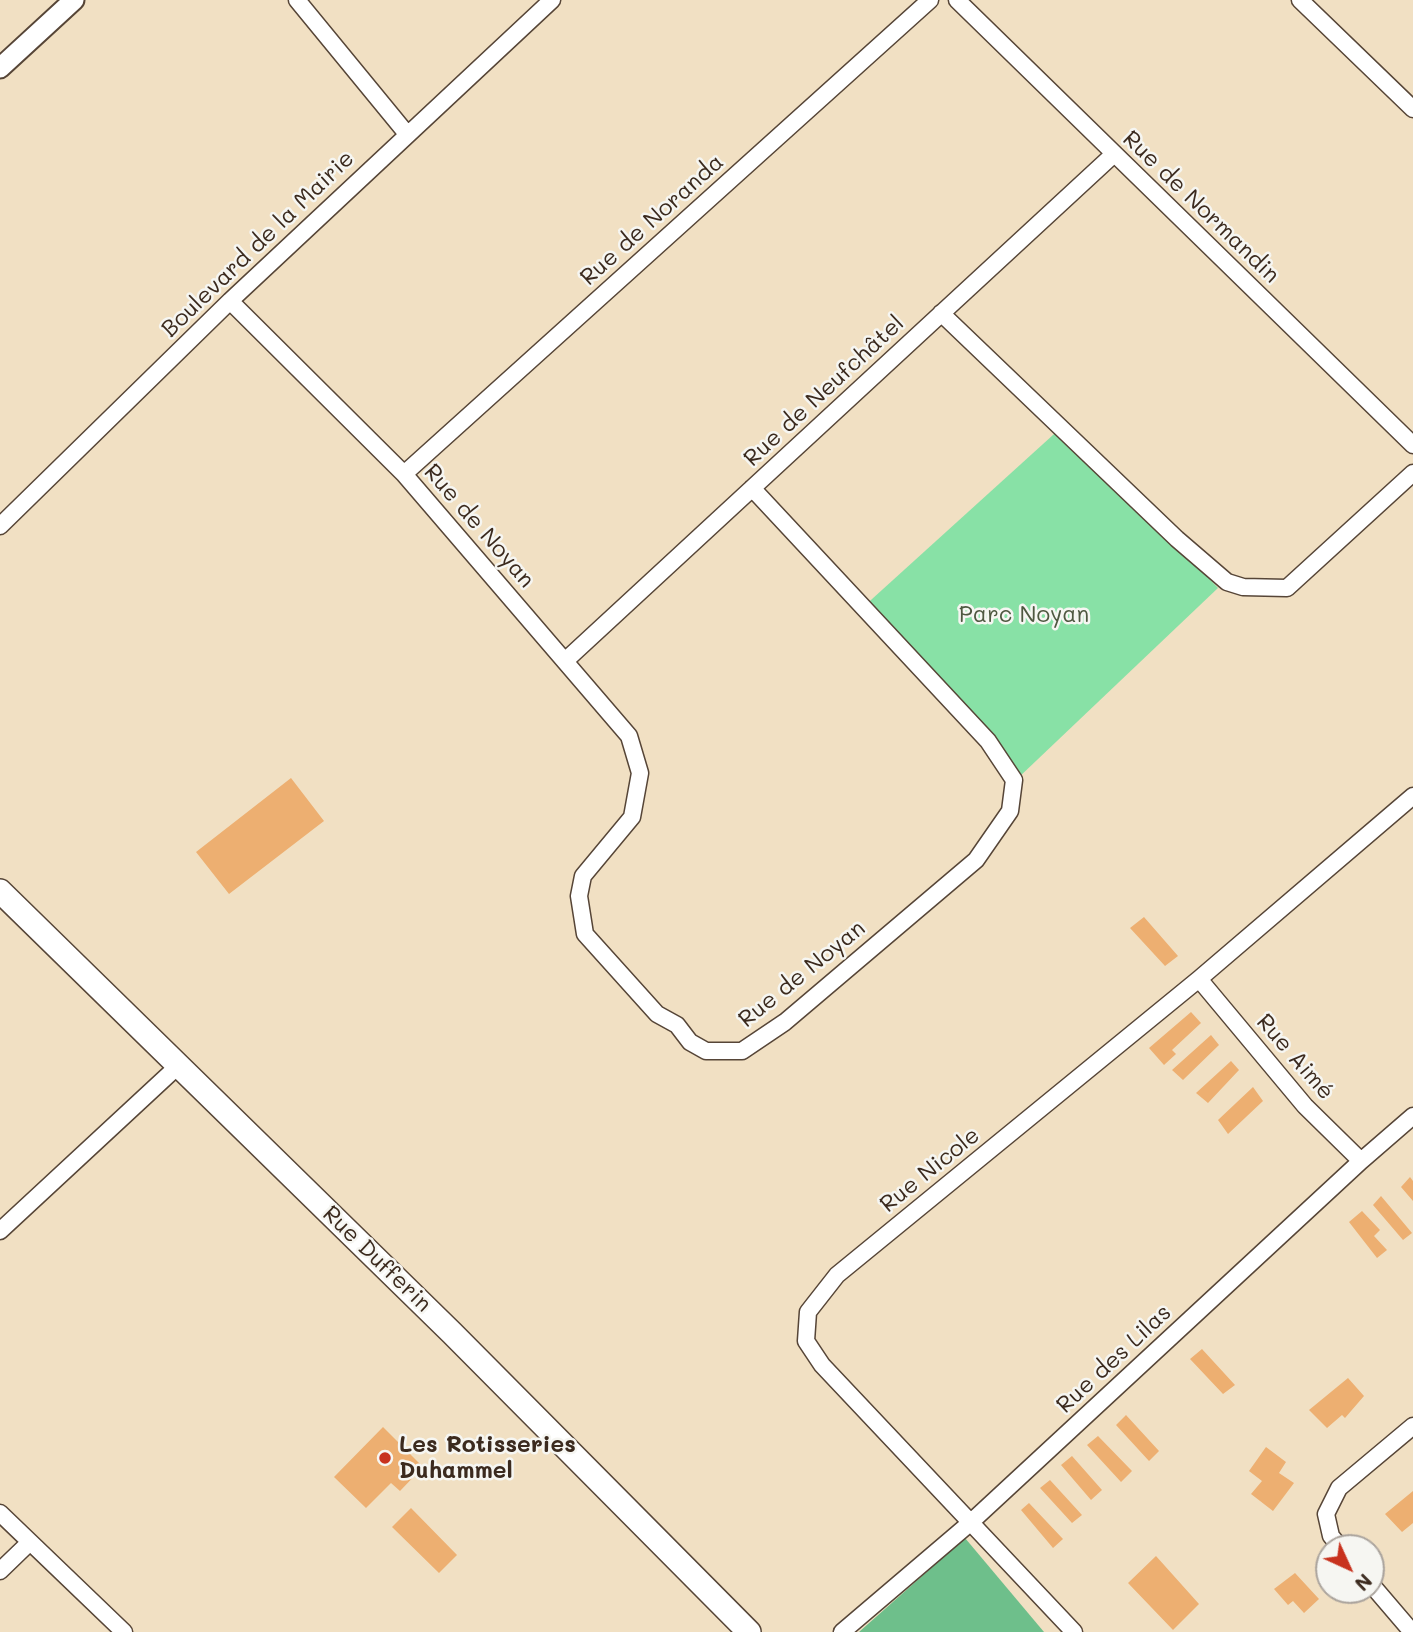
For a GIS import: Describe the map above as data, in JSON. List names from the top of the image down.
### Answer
{
  "streets": {
    "main road": ["Rue Dufferin"],
    "street": [
      "Rue de Normandin",
      "Rue de Noranda",
      "Boulevard de la Mairie",
      "Rue de Neufchâtel",
      "Rue de Noyan",
      "Rue Aimé",
      "Rue Nicole",
      "Rue des Lilas"
    ]
  },
  "crossings": [
    ["Rue de Normandin", "Rue de Neufchâtel"],
    ["Rue de Noranda", "Rue de Noyan"],
    ["Boulevard de la Mairie", "Rue de Noyan"],
    ["Rue de Neufchâtel", "Rue de Noyan"],
    ["Rue Aimé", "Rue Nicole"],
    ["Rue Aimé", "Rue des Lilas"],
    ["Rue Nicole", "Rue des Lilas"]
  ],
  "parks": ["Parc Noyan"],
  "places": ["Les Rotisseries Duhammel"],
  "north": "bottom right"
}
